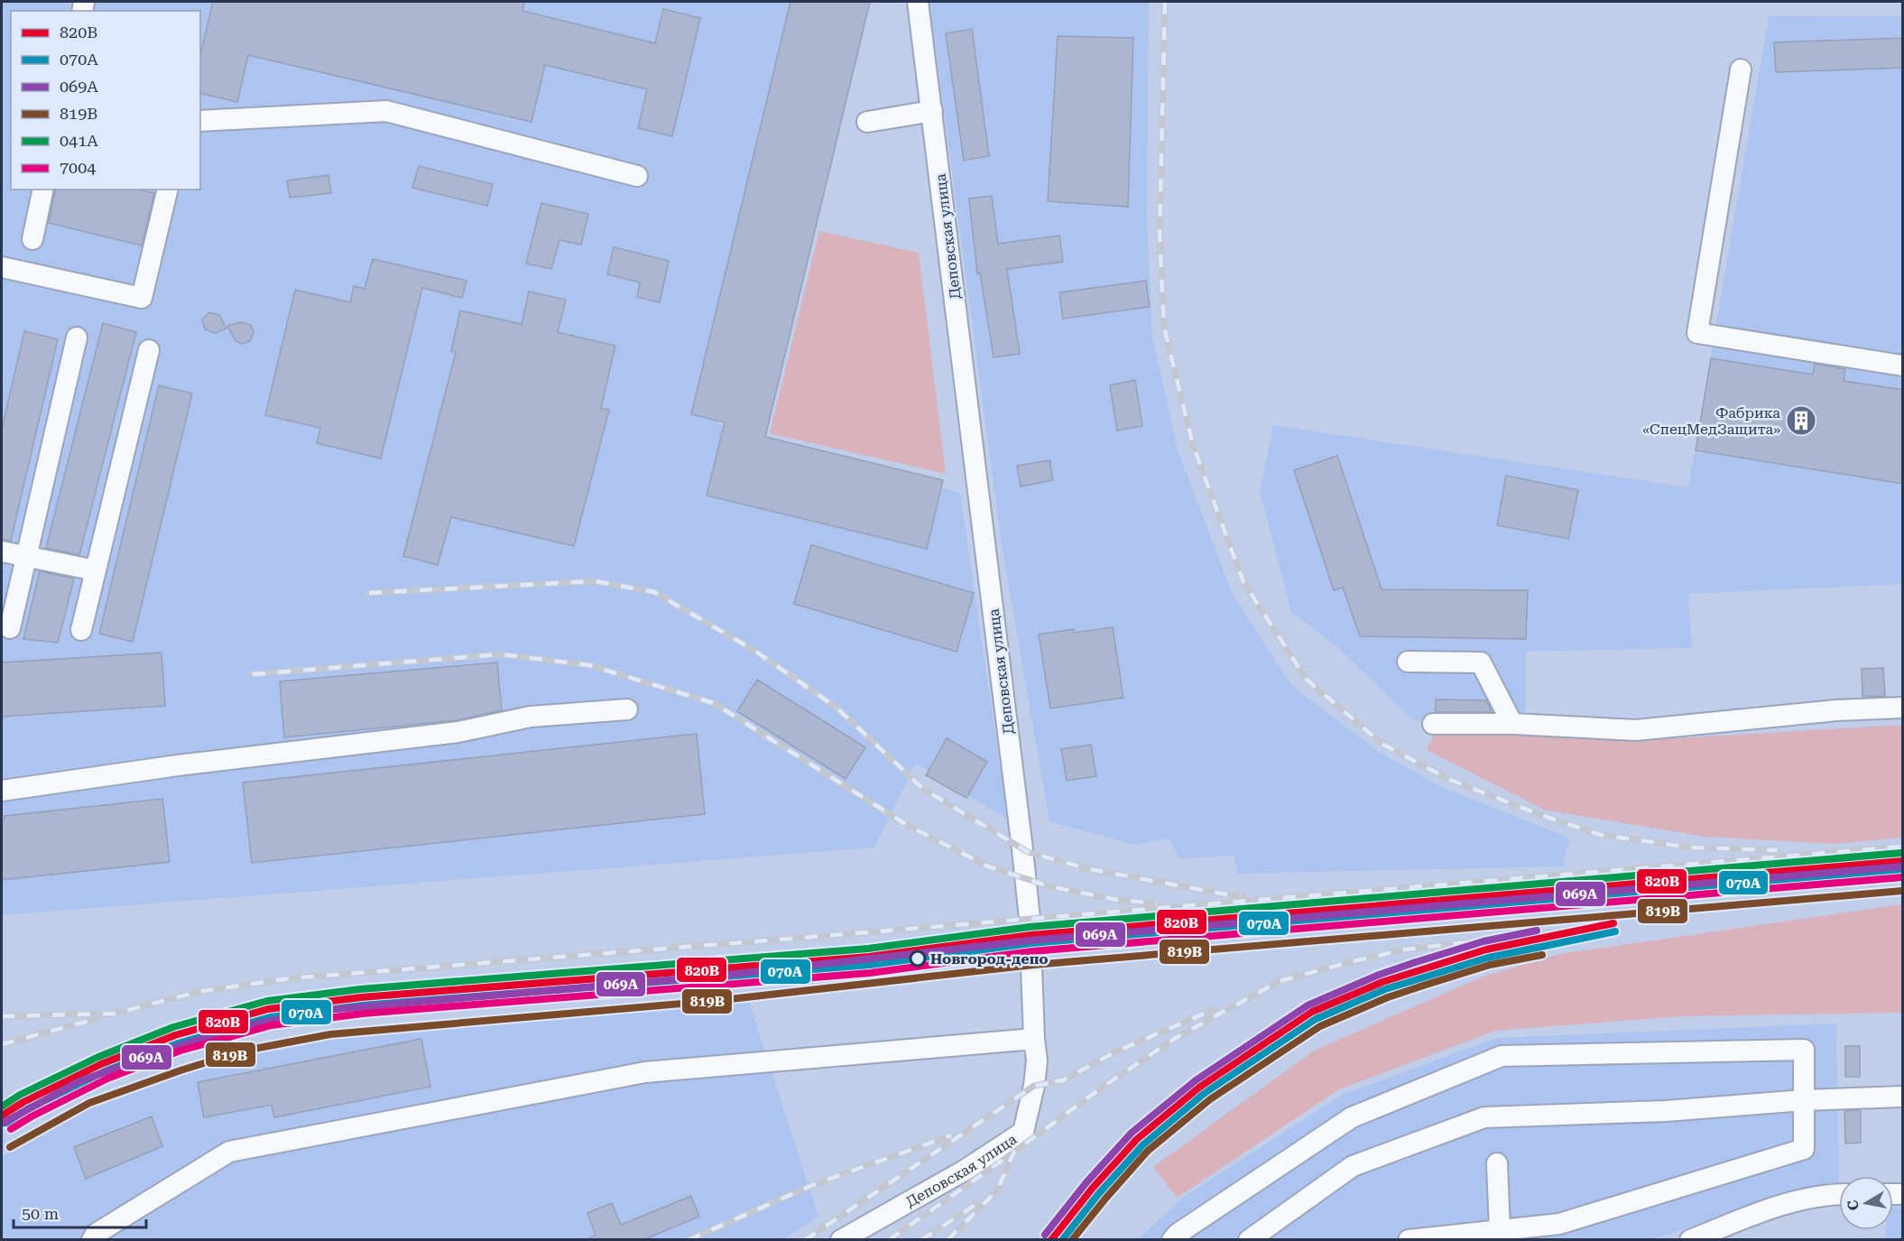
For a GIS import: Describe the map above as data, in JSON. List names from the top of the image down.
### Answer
{
  "streets": {
    "street": ["Деповская улица"]
  },
  "places": {
    "building": ["Фабрика «СпецМедЗащита»"],
    "other": ["Новгород-депо"]
  },
  "lines": [
    "transit line 041А",
    "transit line 820В",
    "transit line 069А",
    "transit line 070А",
    "transit line 7004",
    "transit line 819В"
  ],
  "legend": [
    "820В",
    "070А",
    "069А",
    "819В",
    "041А",
    "7004"
  ],
  "scale_bar": "50 m",
  "north": "left"
}
